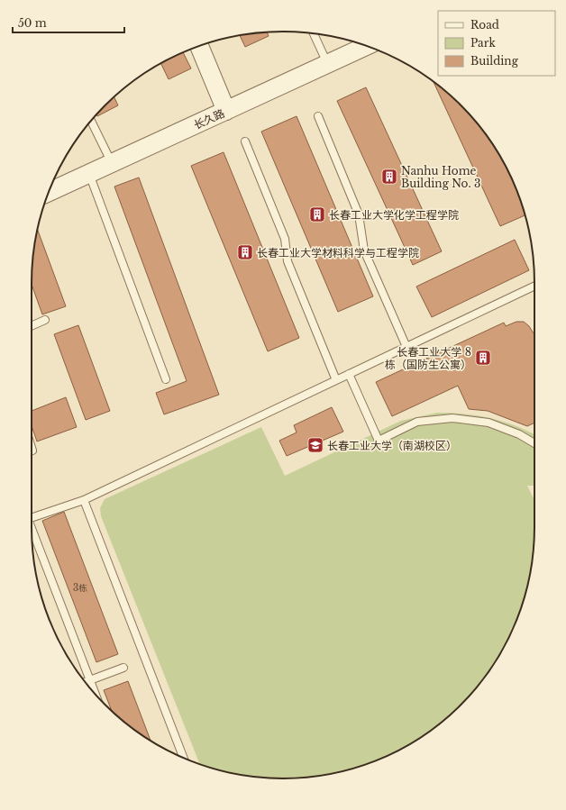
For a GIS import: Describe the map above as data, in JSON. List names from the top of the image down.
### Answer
{
  "streets": {
    "street": ["长久路"]
  },
  "places": {
    "building": [
      "Nanhu Home Building No. 3",
      "长春工业大学化学工程学院",
      "长春工业大学材料科学与工程学院",
      "长春工业大学 8 栋（国防生公寓）"
    ],
    "school or university": ["长春工业大学（南湖校区）"]
  },
  "house_numbers": ["3栋"],
  "legend": ["Road", "Park", "Building"],
  "scale_bar": "50 m"
}
